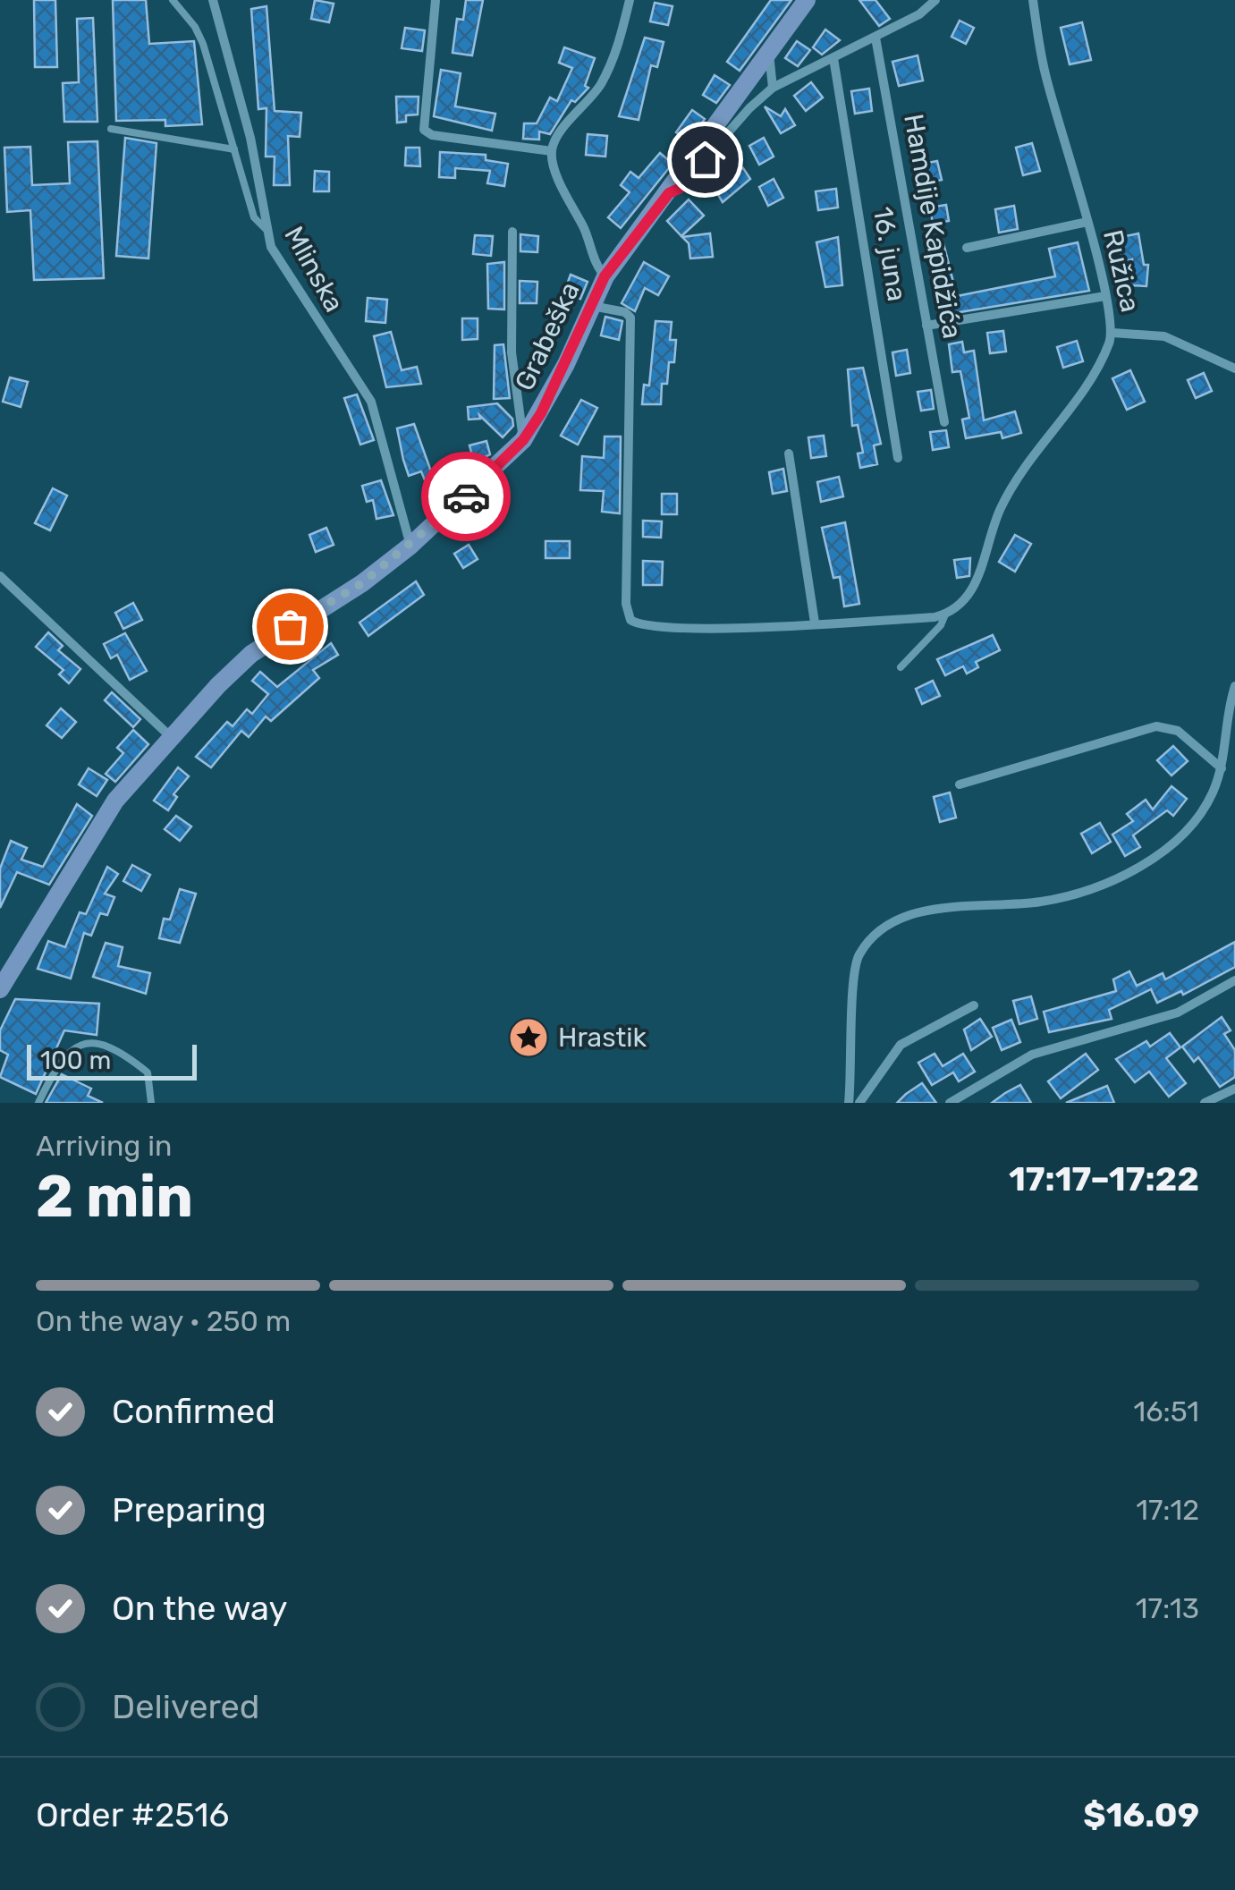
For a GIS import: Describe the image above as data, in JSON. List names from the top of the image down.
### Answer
{
  "streets": {
    "street": [
      "Hamdije Kapidžića",
      "16. juna",
      "Mlinska",
      "Ružica",
      "Grabeška"
    ]
  },
  "crossings": [
    ["Mlinska", "Grabeška"]
  ],
  "places": {
    "place": ["Hrastik"]
  },
  "scale_bar": "100 m",
  "page": {
    "scale": "100 m",
    "heading": ["2 min", "Arriving in", "17:17–17:22"],
    "panel": ["Order #2516", "$16.09"],
    "bar": "On the way · 250 m",
    "list": [
      ["Confirmed", "16:51"],
      ["Preparing", "17:12"],
      ["On the way", "17:13"],
      "Delivered"
    ]
  }
}
